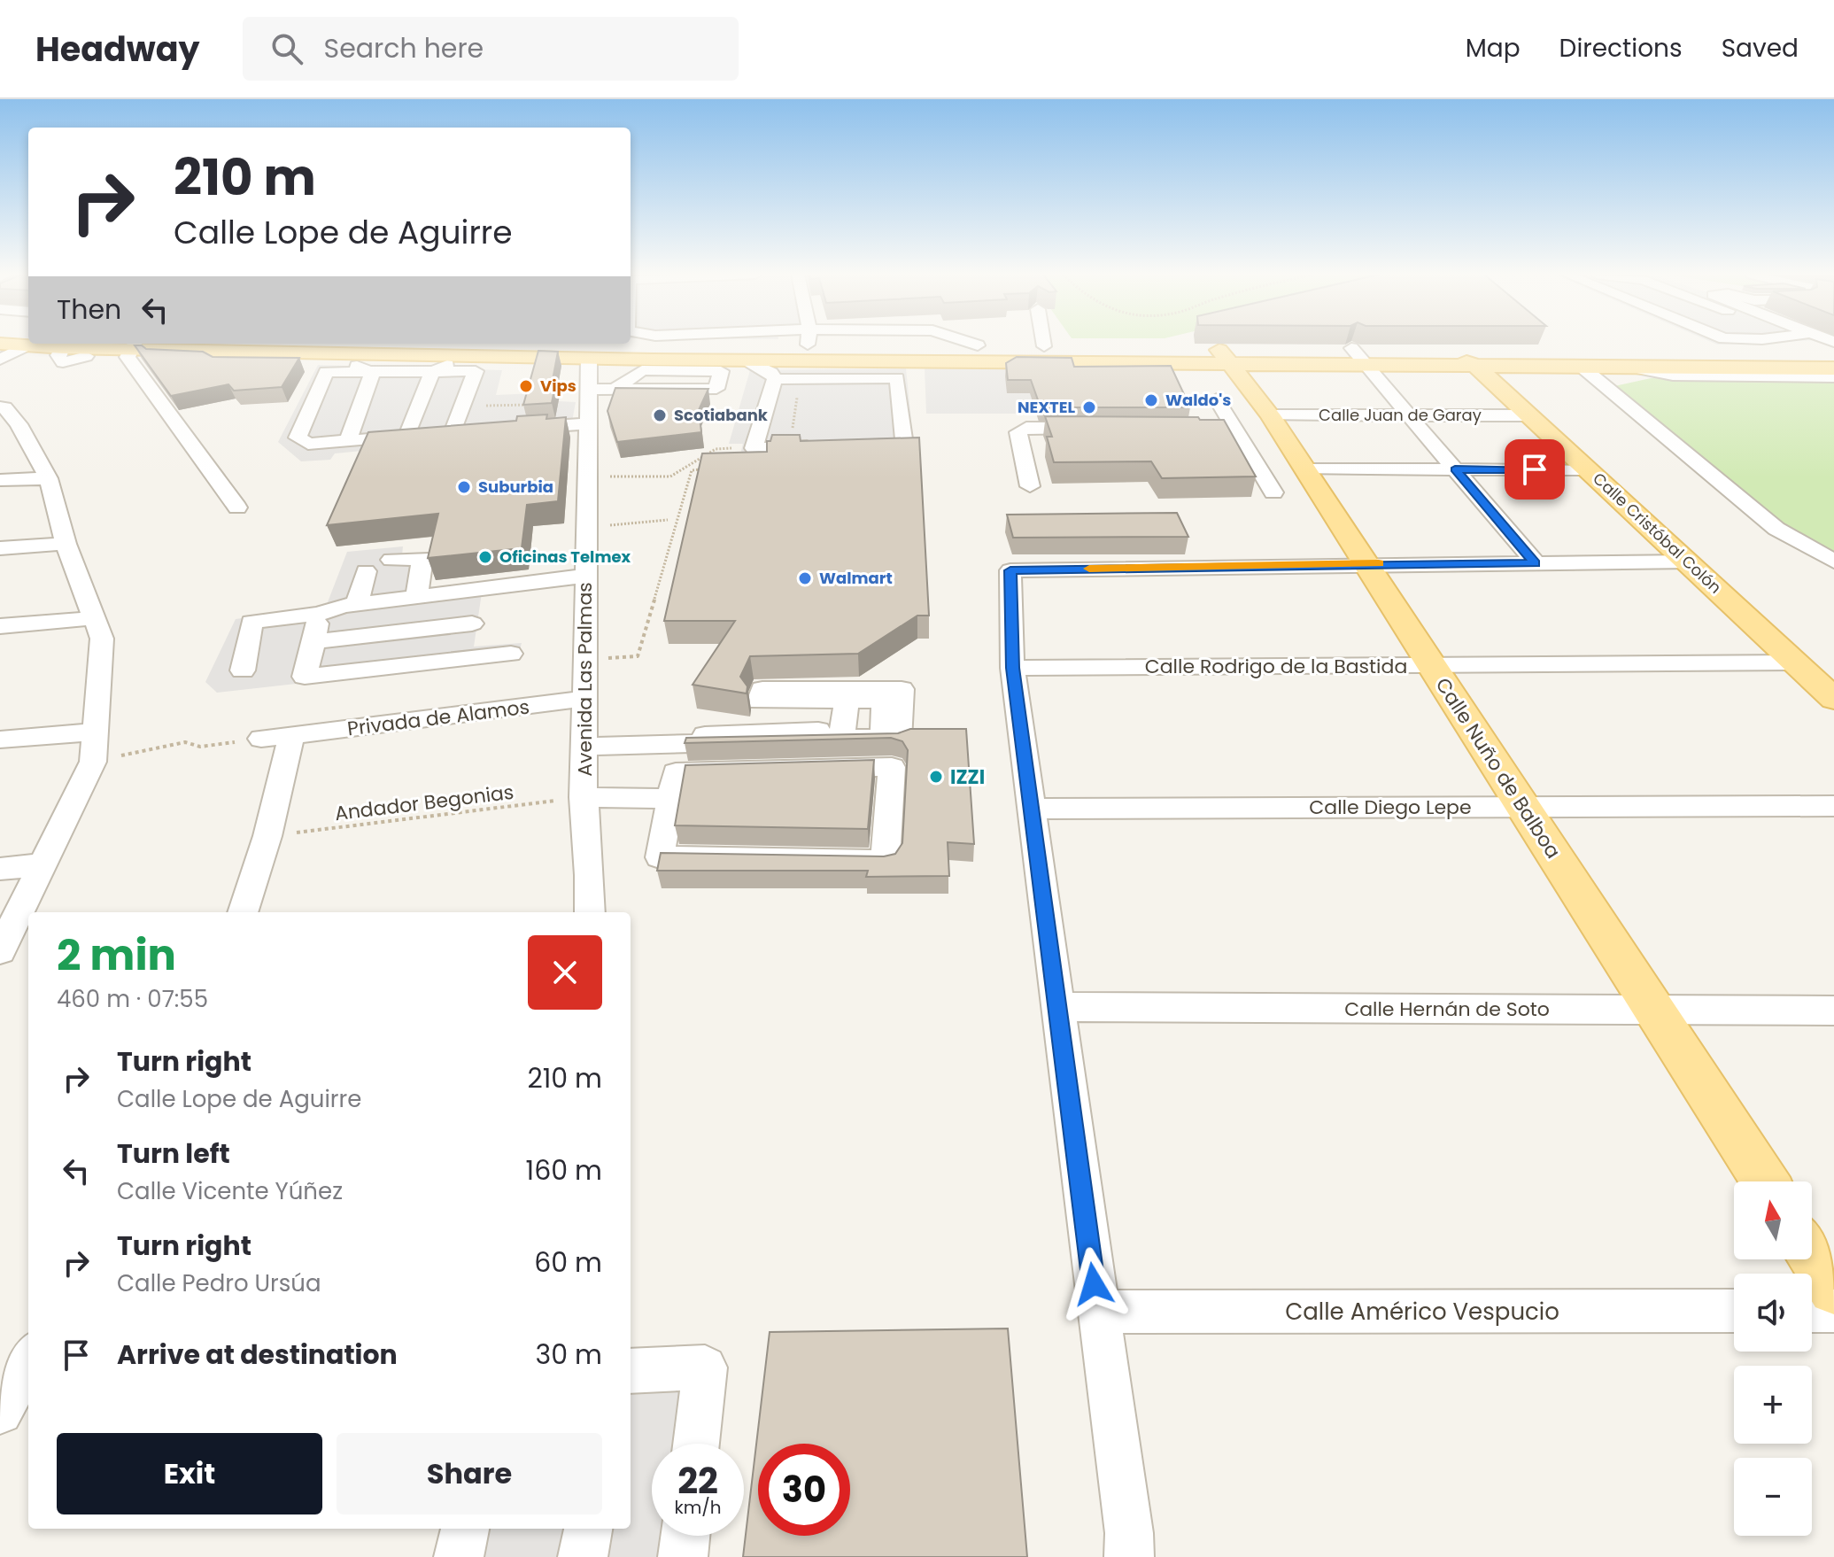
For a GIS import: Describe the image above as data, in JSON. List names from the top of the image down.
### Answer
{
  "streets": {
    "main road": ["Calle Cristóbal Colón", "Calle Nuño de Balboa"],
    "street": [
      "Calle Juan de Garay",
      "Calle Rodrigo de la Bastida",
      "Avenida Las Palmas",
      "Privada de Alamos",
      "Calle Diego Lepe",
      "Calle Hernán de Soto",
      "Calle Américo Vespucio"
    ],
    "path": ["Andador Begonias"]
  },
  "crossings": [
    ["Calle Juan de Garay", "Calle Cristóbal Colón"],
    ["Calle Juan de Garay", "Calle Nuño de Balboa"],
    ["Calle Cristóbal Colón", "Calle Rodrigo de la Bastida"],
    ["Calle Rodrigo de la Bastida", "Calle Nuño de Balboa"],
    ["Avenida Las Palmas", "Privada de Alamos"],
    ["Avenida Las Palmas", "Andador Begonias"],
    ["Calle Nuño de Balboa", "Calle Diego Lepe"],
    ["Calle Nuño de Balboa", "Calle Hernán de Soto"]
  ],
  "places": [
    "Vips",
    "Waldo's",
    "NEXTEL",
    "Scotiabank",
    "Suburbia",
    "Oficinas Telmex",
    "Walmart",
    "IZZI"
  ],
  "north": "top",
  "page": {
    "header": "Headway",
    "search": "Search here",
    "nav": ["Map", "Directions", "Saved"],
    "turn": ["210 m", "Calle Lope de Aguirre"],
    "then": "Then",
    "heading": ["2 min", "460 m · 07:55"],
    "list": [
      {
        "name": "Turn right",
        "note": "Calle Lope de Aguirre",
        "value": "210 m"
      },
      {
        "name": "Turn left",
        "note": "Calle Vicente Yúñez",
        "value": "160 m"
      },
      {
        "name": "Turn right",
        "note": "Calle Pedro Ursúa",
        "value": "60 m"
      },
      {
        "name": "Arrive at destination",
        "value": "30 m"
      }
    ],
    "map_buttons": ["+", "−"],
    "buttons": ["Exit", "Share"],
    "speed": "22 km/h",
    "limit": "30"
  }
}
